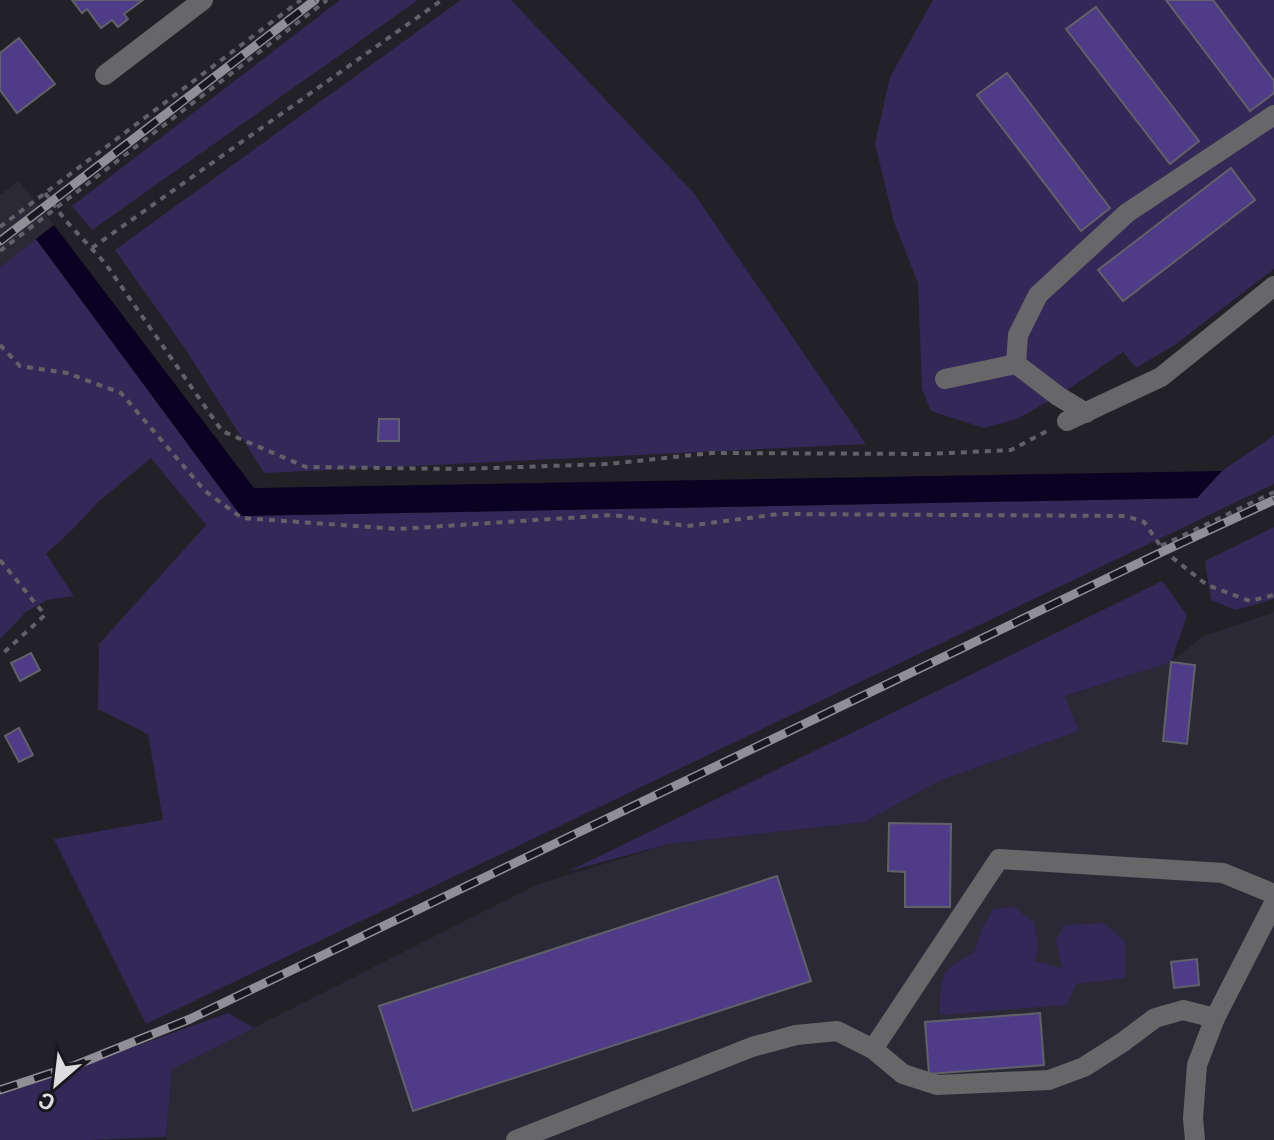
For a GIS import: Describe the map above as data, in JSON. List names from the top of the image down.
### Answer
{
  "north": "bottom left"
}
